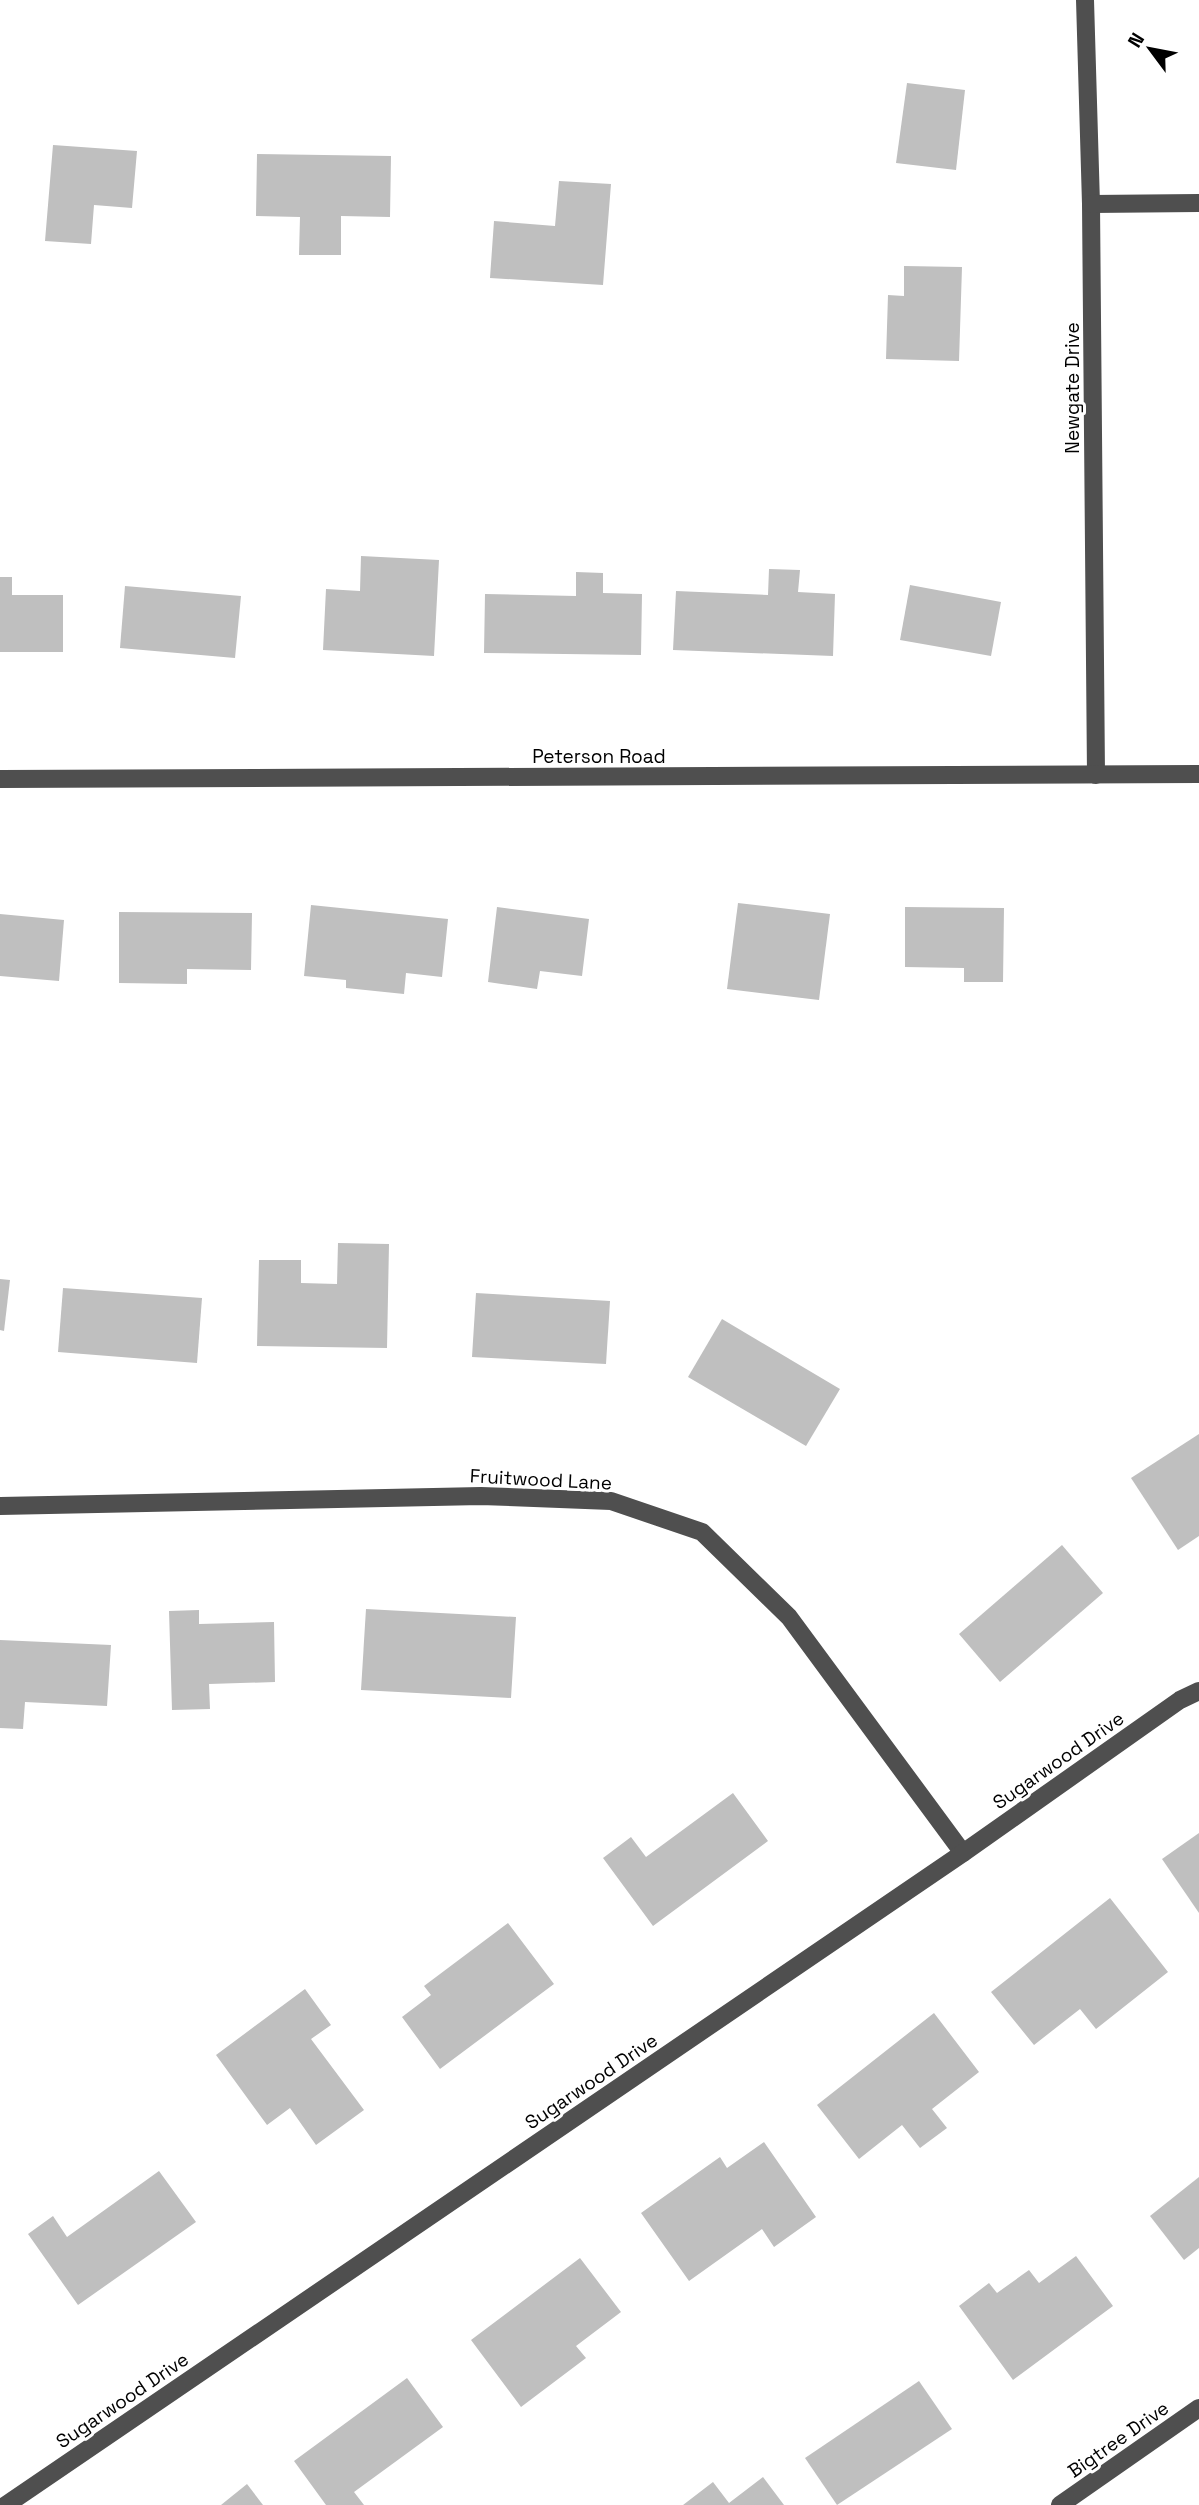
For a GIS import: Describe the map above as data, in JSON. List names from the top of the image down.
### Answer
{
  "streets": {
    "street": [
      "Newgate Drive",
      "Peterson Road",
      "Fruitwood Lane",
      "Sugarwood Drive",
      "Bigtree Drive"
    ]
  },
  "crossings": [
    ["Newgate Drive", "Peterson Road"],
    ["Fruitwood Lane", "Sugarwood Drive"]
  ],
  "north": "top left"
}
